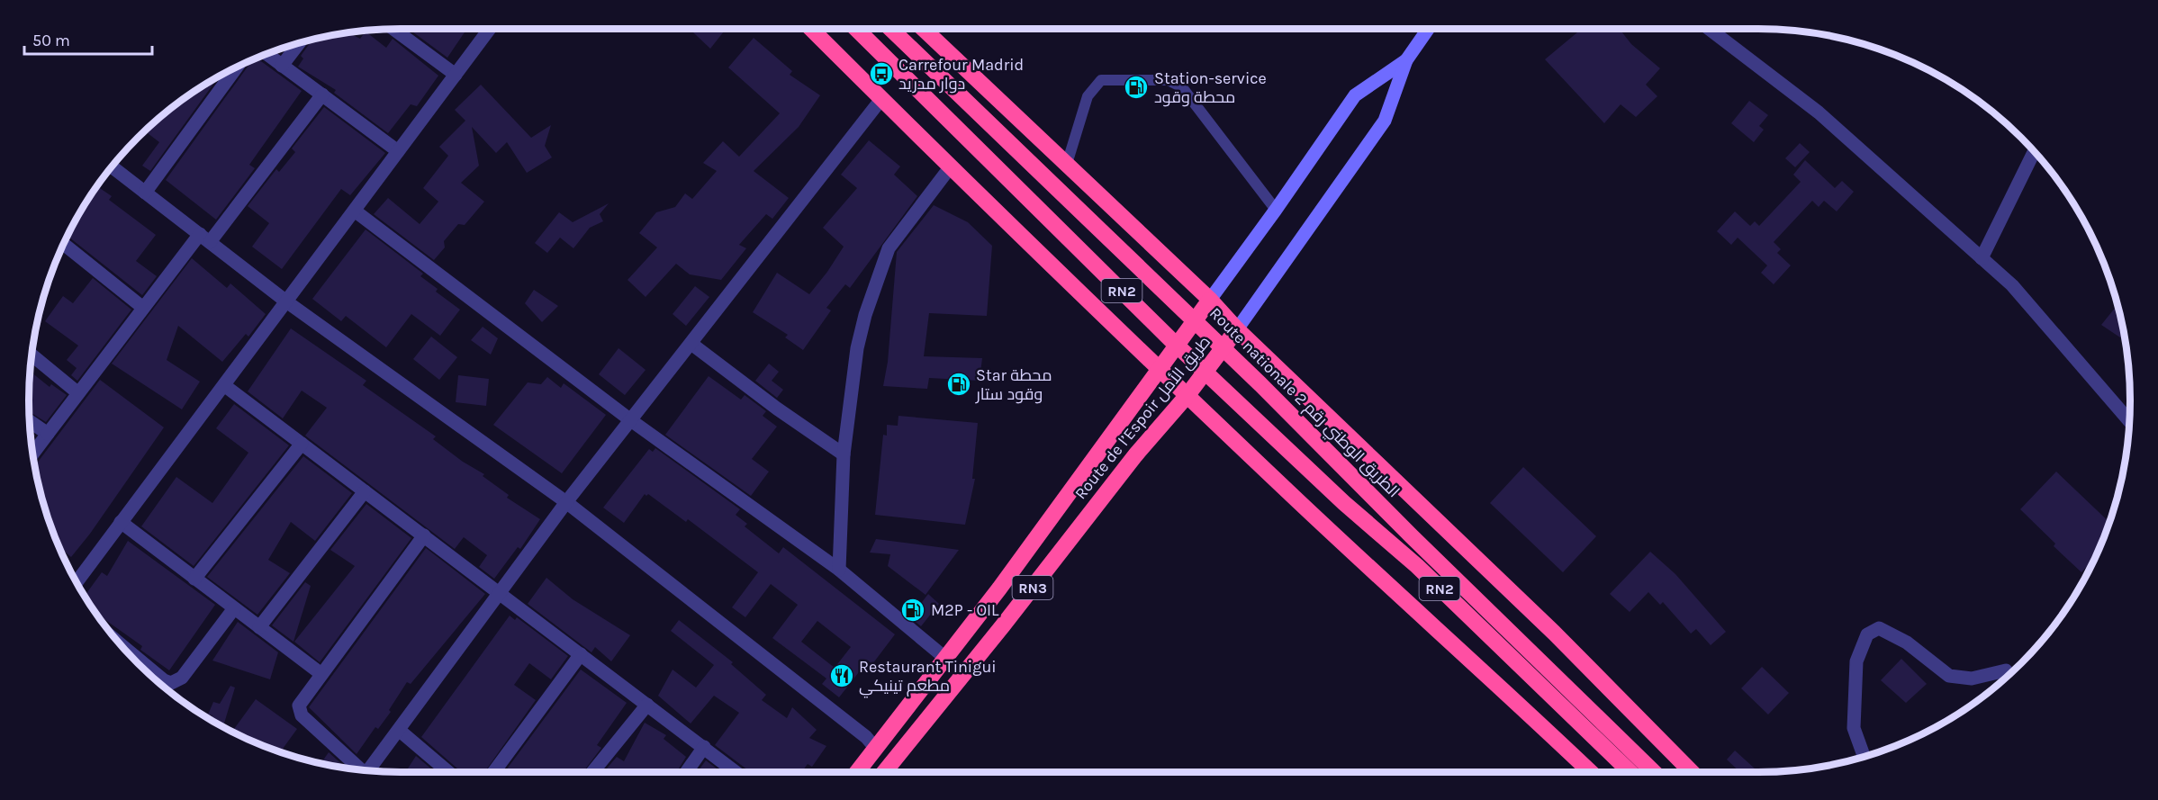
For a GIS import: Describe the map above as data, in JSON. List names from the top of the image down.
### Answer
{
  "streets": {
    "highway": [
      "RN2",
      "Route nationale الطريق الوطني رقم 2",
      "Route de l’Espoir طريق الأمل",
      "RN3"
    ]
  },
  "crossings": [
    ["Route de l’Espoir طريق الأمل", "RN3"]
  ],
  "places": {
    "bus stop": ["Carrefour Madrid دوار مدريد"],
    "fuel station": ["Station-service محطة وقود", "Star محطة وقود ستار", "M2P - OIL"],
    "restaurant": ["Restaurant Tinigui مطعم تينيكي"]
  },
  "scale_bar": "50 m"
}
